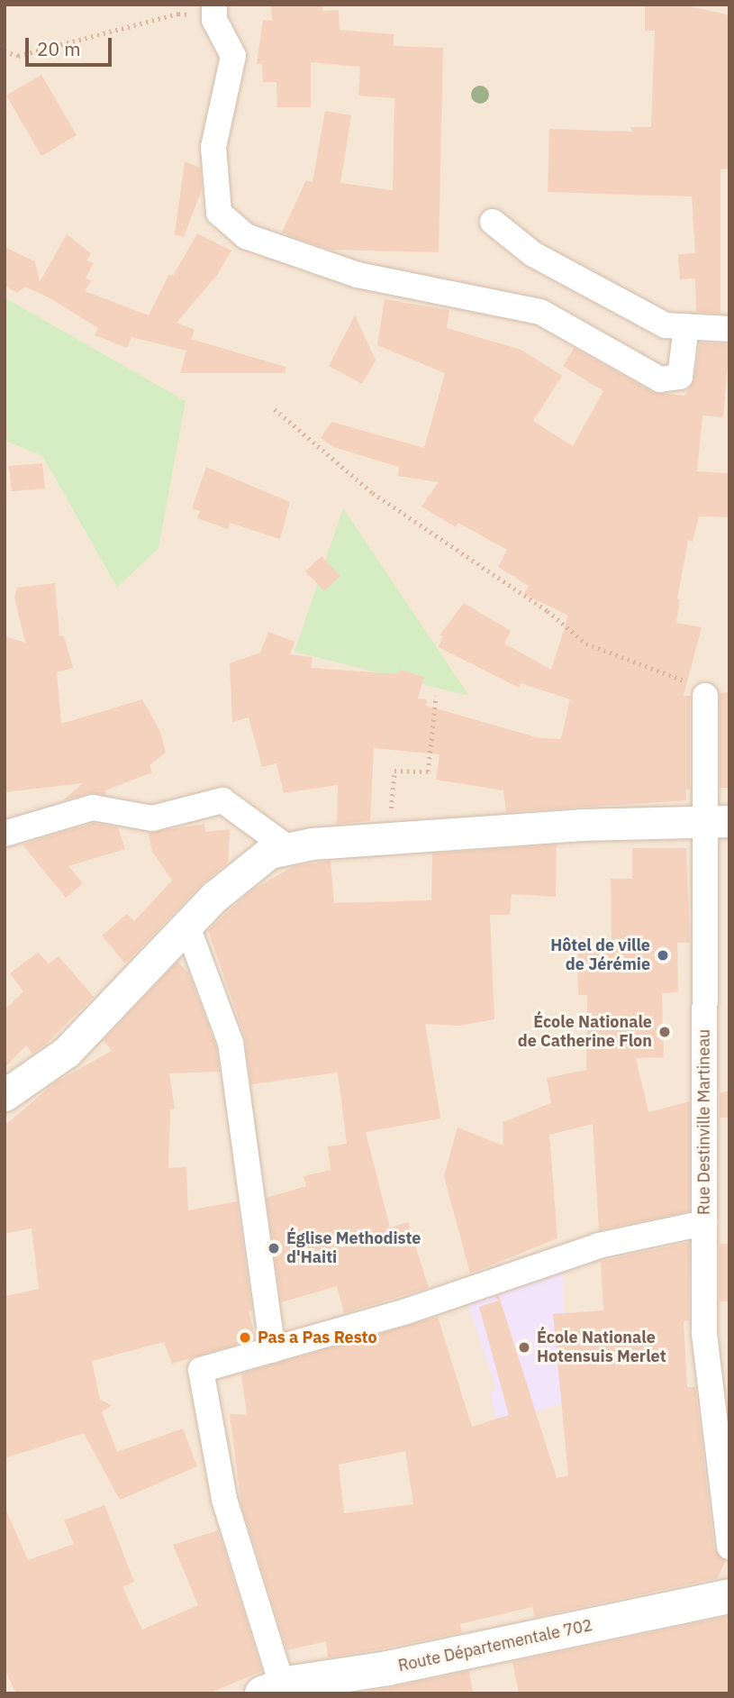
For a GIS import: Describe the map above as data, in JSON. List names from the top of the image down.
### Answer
{
  "streets": {
    "main road": ["Route Départementale 702"],
    "street": ["Rue Destinville Martineau"]
  },
  "places": [
    "Hôtel de ville de Jérémie",
    "École Nationale de Catherine Flon",
    "Église Methodiste d'Haiti",
    "Pas a Pas Resto",
    "École Nationale Hotensuis Merlet"
  ],
  "scale_bar": "20 m"
}
